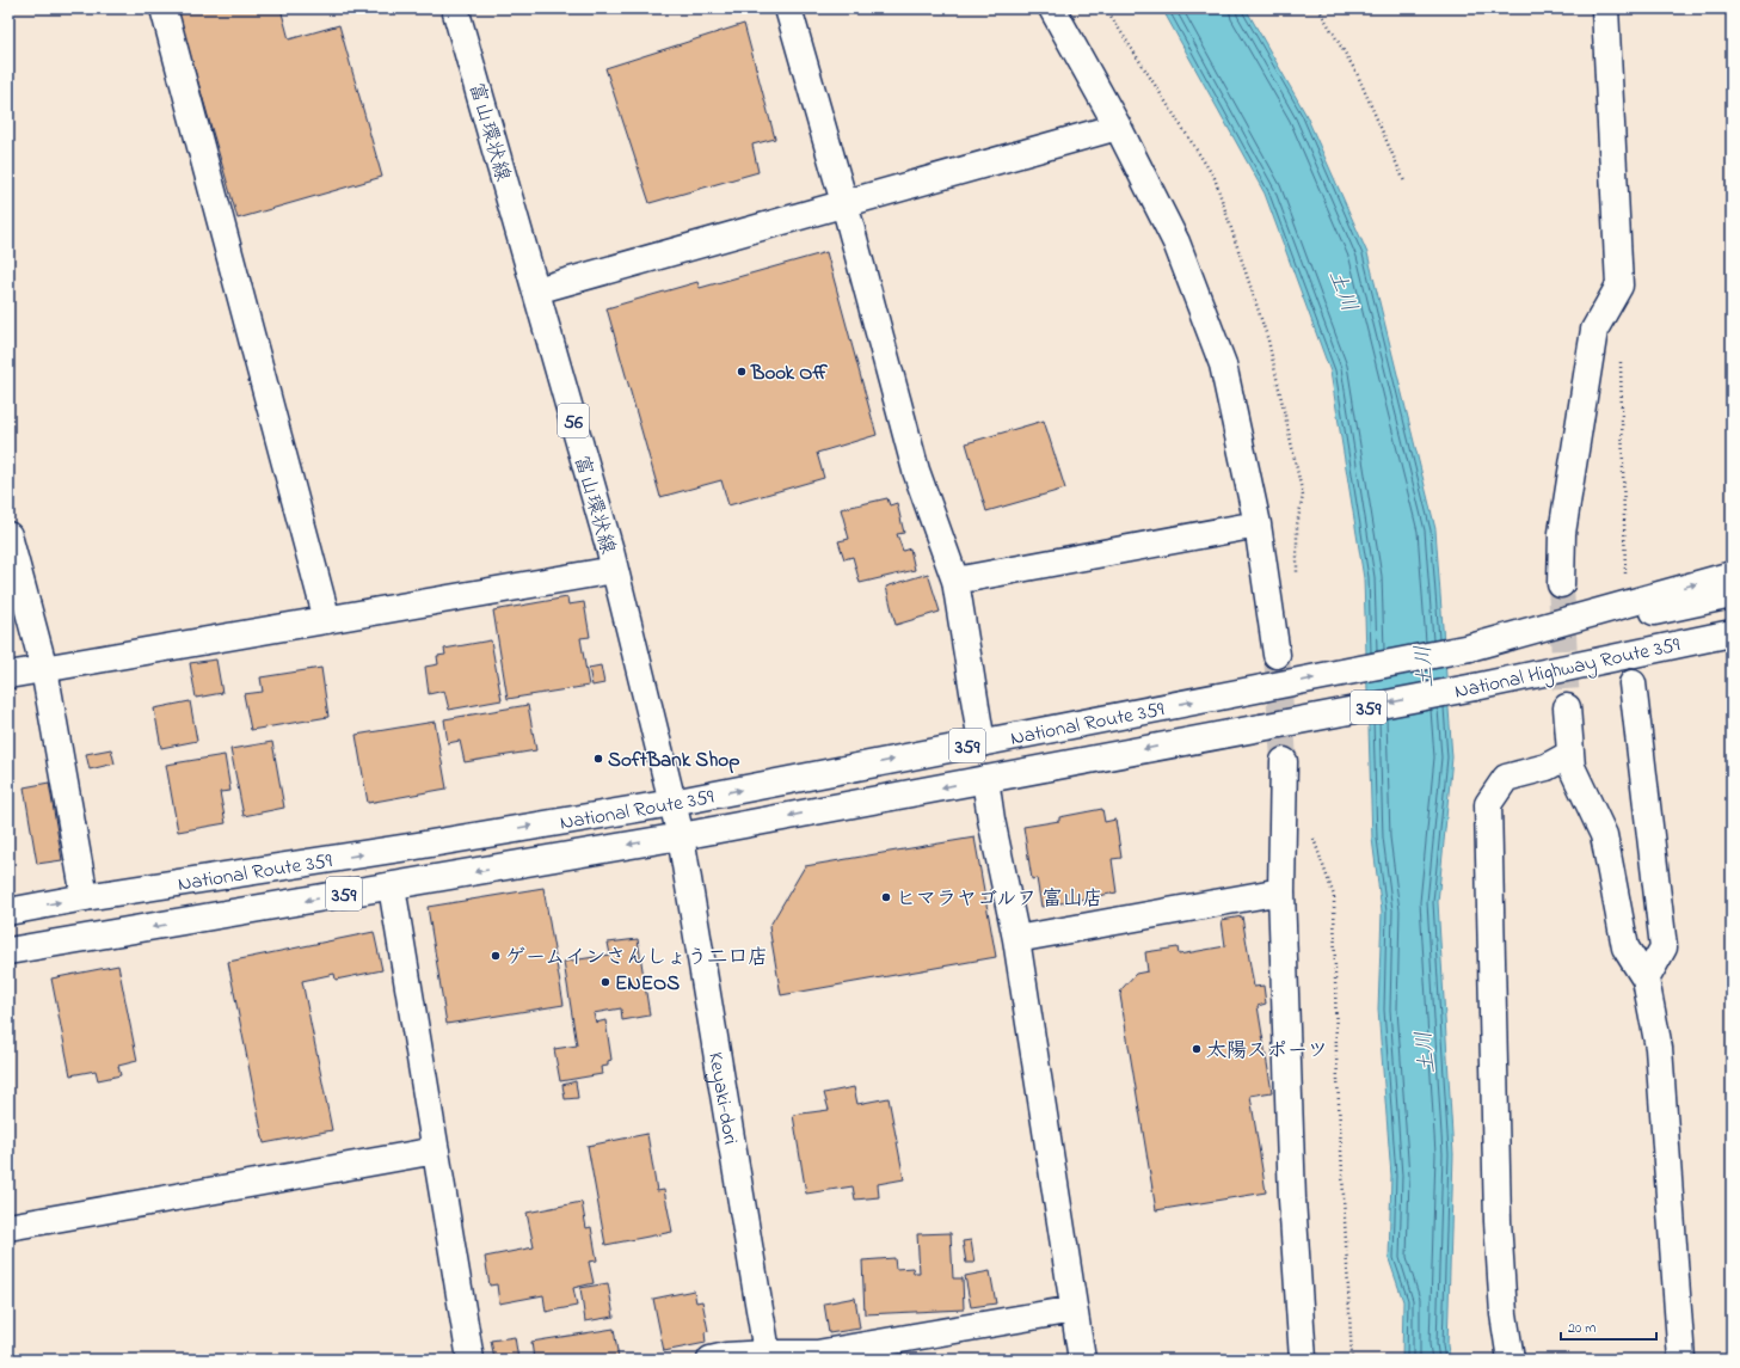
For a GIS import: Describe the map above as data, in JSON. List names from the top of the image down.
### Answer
{
  "streets": {
    "main road": [
      "富山環状線",
      "56",
      "National Highway Route 359",
      "359",
      "National Route 359",
      "Keyaki-dori"
    ]
  },
  "crossings": [
    ["富山環状線", "National Route 359"],
    ["富山環状線", "Keyaki-dori"],
    ["National Highway Route 359", "National Route 359"],
    ["National Route 359", "Keyaki-dori"]
  ],
  "water": ["土川"],
  "places": [
    "Book Off",
    "SoftBank Shop",
    "ヒマラヤゴルフ 富山店",
    "ゲームインさんしょう二口店",
    "ENEOS",
    "太陽スポーツ"
  ],
  "scale_bar": "20 m"
}
